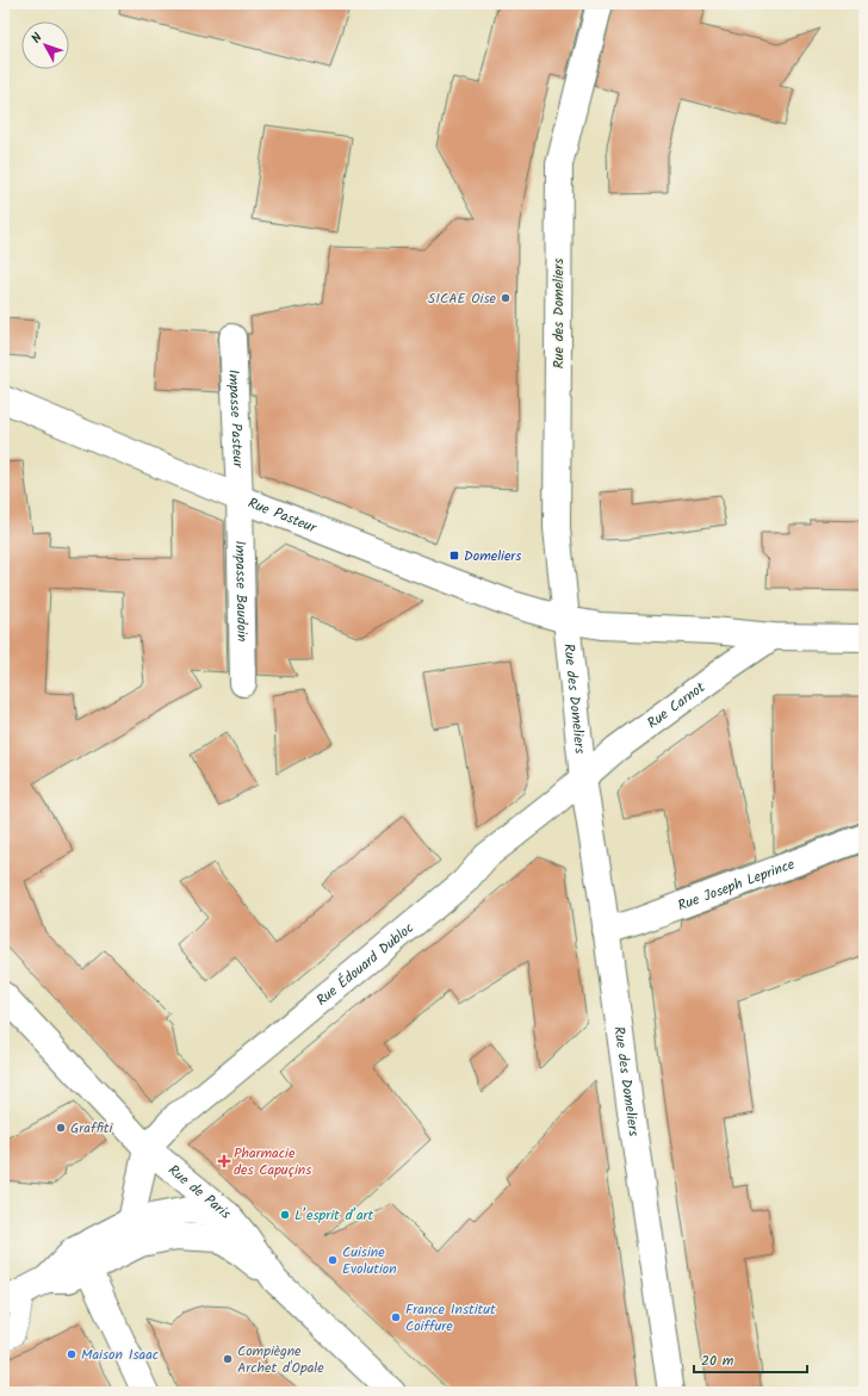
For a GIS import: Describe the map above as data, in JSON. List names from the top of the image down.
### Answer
{
  "streets": {
    "street": [
      "Rue des Domeliers",
      "Impasse Pasteur",
      "Rue Pasteur",
      "Impasse Baudoin",
      "Rue Carnot",
      "Rue Joseph Leprince",
      "Rue Édouard Dubloc",
      "Rue de Paris"
    ]
  },
  "crossings": [
    ["Rue des Domeliers", "Rue Pasteur"],
    ["Rue des Domeliers", "Rue Carnot"],
    ["Rue des Domeliers", "Rue Joseph Leprince"],
    ["Rue des Domeliers", "Rue Édouard Dubloc"],
    ["Impasse Pasteur", "Rue Pasteur"],
    ["Impasse Pasteur", "Impasse Baudoin"],
    ["Rue Pasteur", "Impasse Baudoin"],
    ["Rue Carnot", "Rue Édouard Dubloc"],
    ["Rue Édouard Dubloc", "Rue de Paris"]
  ],
  "places": {
    "other": [
      "SICAE Oise",
      "Graffiti",
      "L’esprit d’art",
      "Cuisine Evolution",
      "France Institut Coiffure",
      "Maison Isaac",
      "Compiègne Archet d'Opale"
    ],
    "transit": ["Domeliers"],
    "health": ["Pharmacie des Capuçins"]
  },
  "scale_bar": "20 m",
  "north": "top left"
}
